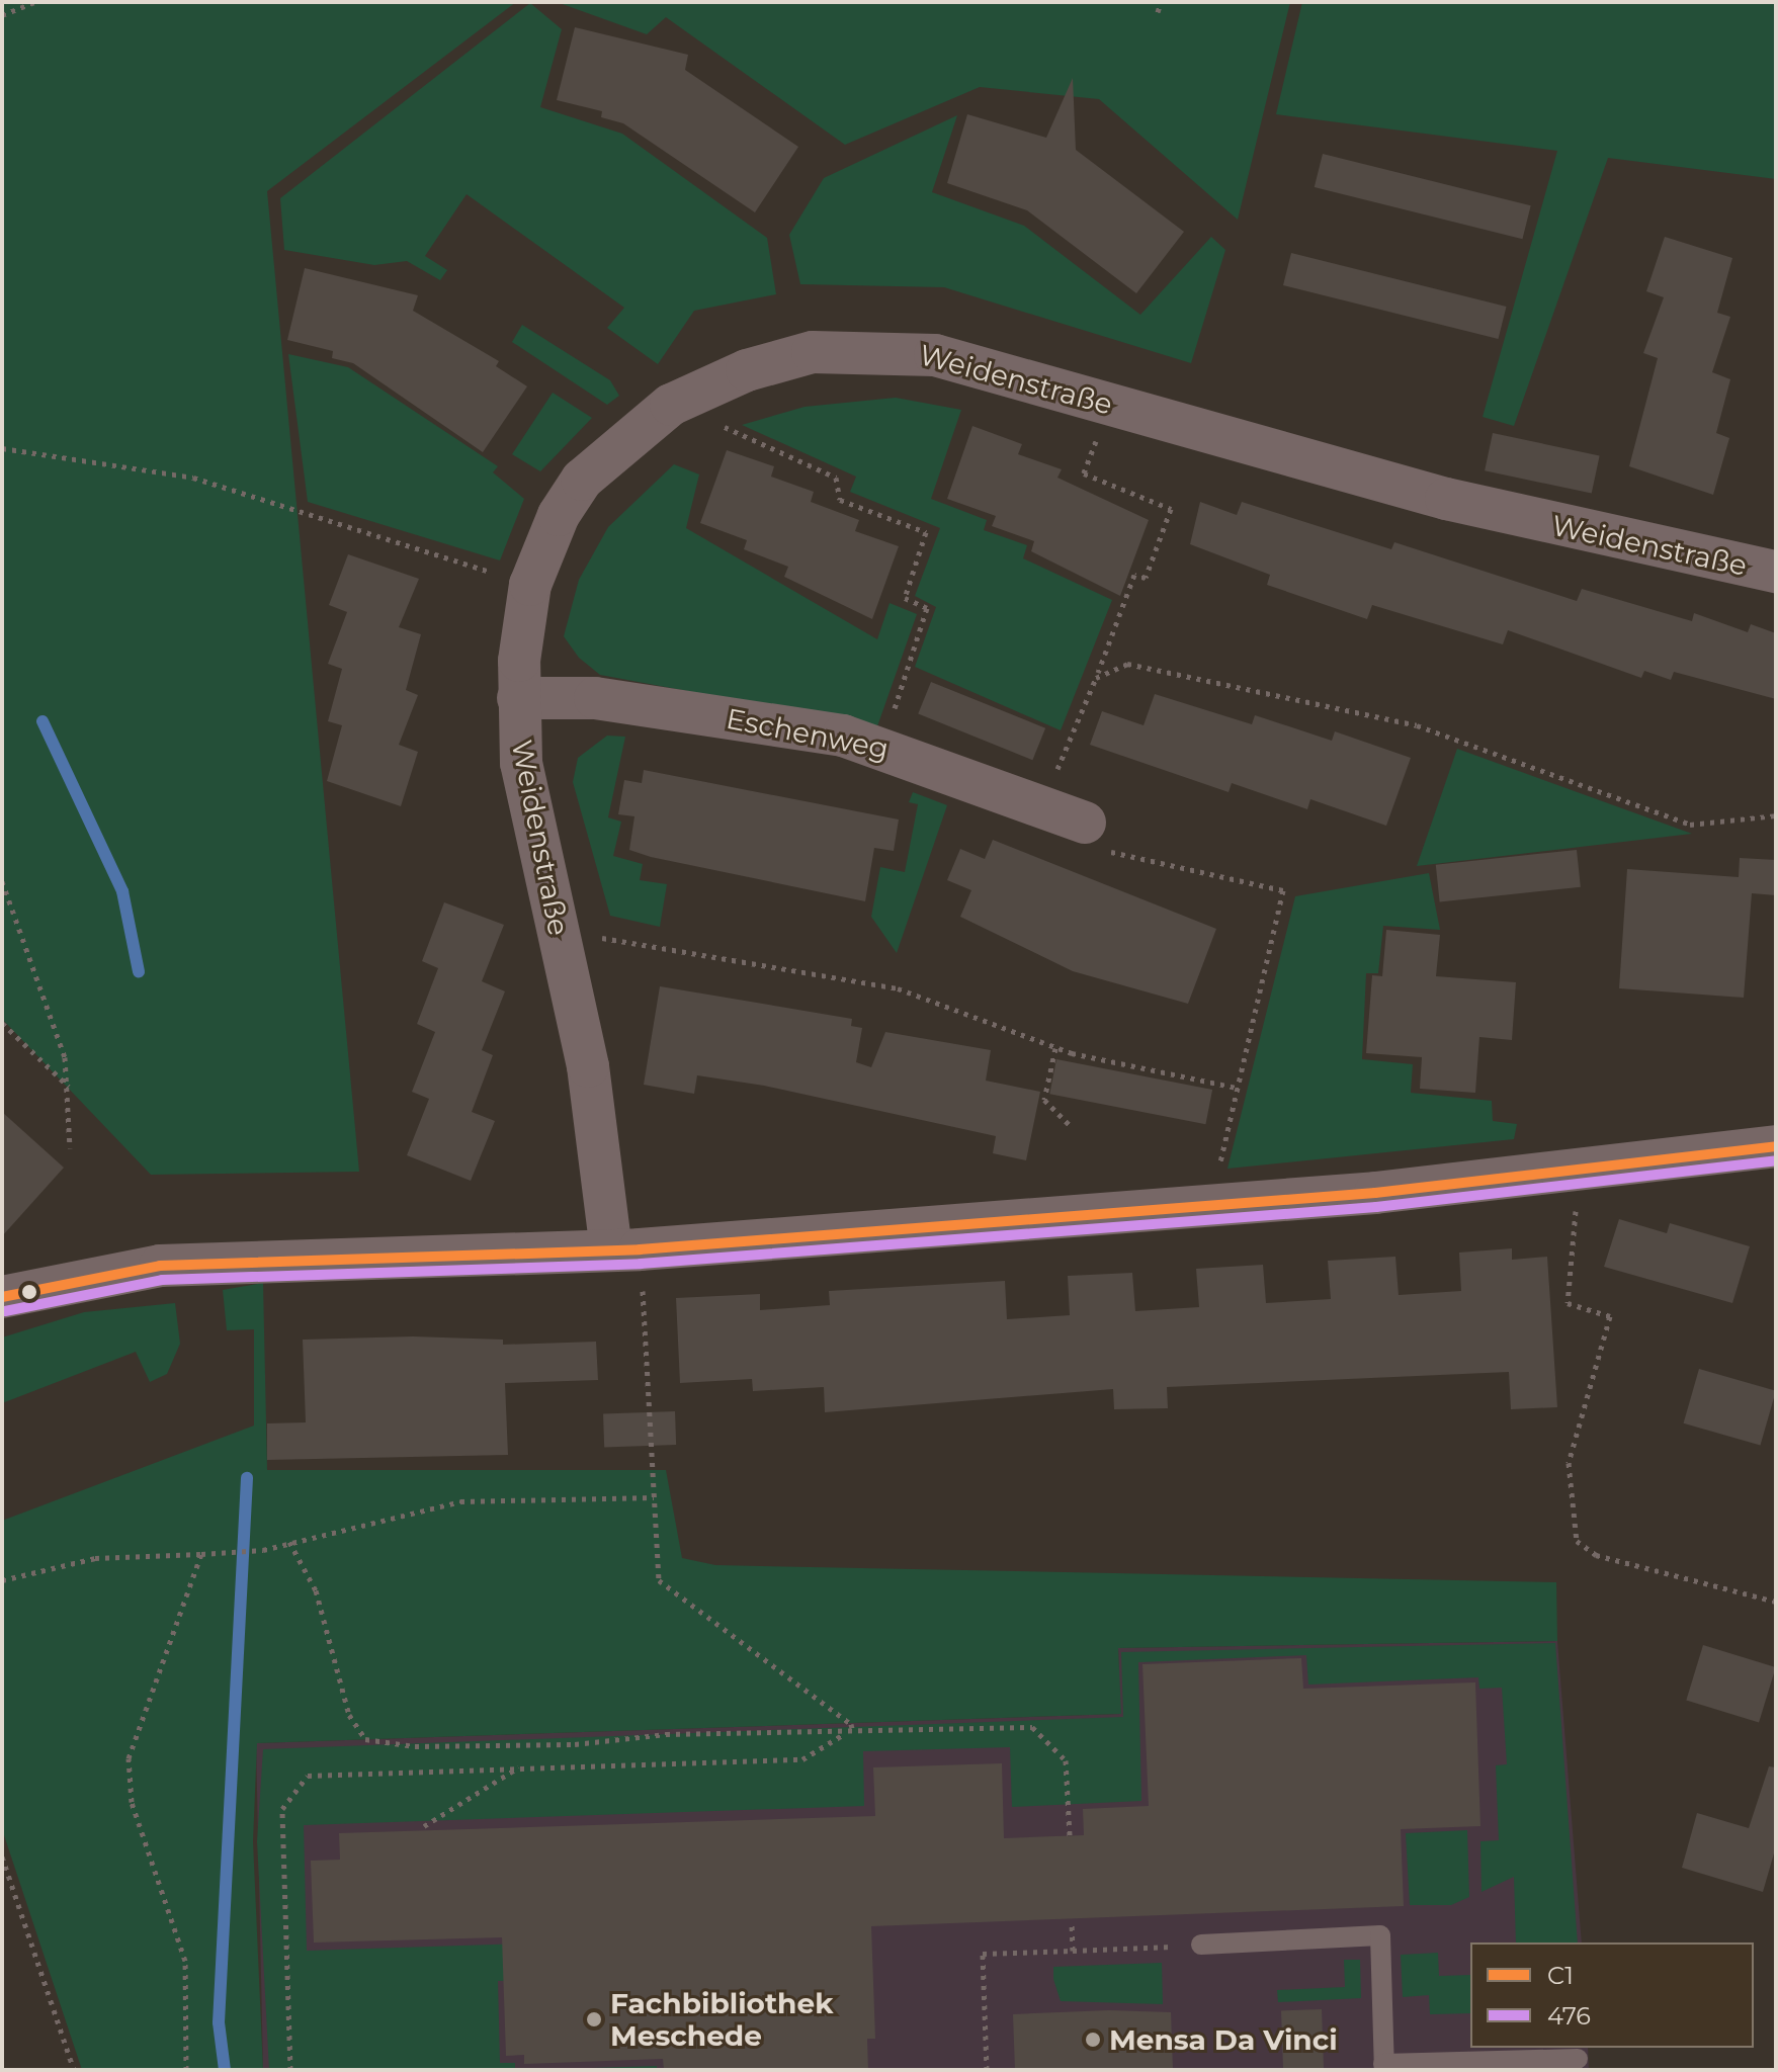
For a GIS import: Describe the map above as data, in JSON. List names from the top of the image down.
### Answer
{
  "streets": {
    "street": ["Weidenstraße", "Eschenweg"]
  },
  "crossings": [
    ["Weidenstraße", "Eschenweg"]
  ],
  "places": ["Fachbibliothek Meschede", "Mensa Da Vinci"],
  "lines": ["transit line C1", "transit line 476"],
  "legend": ["C1", "476"]
}
